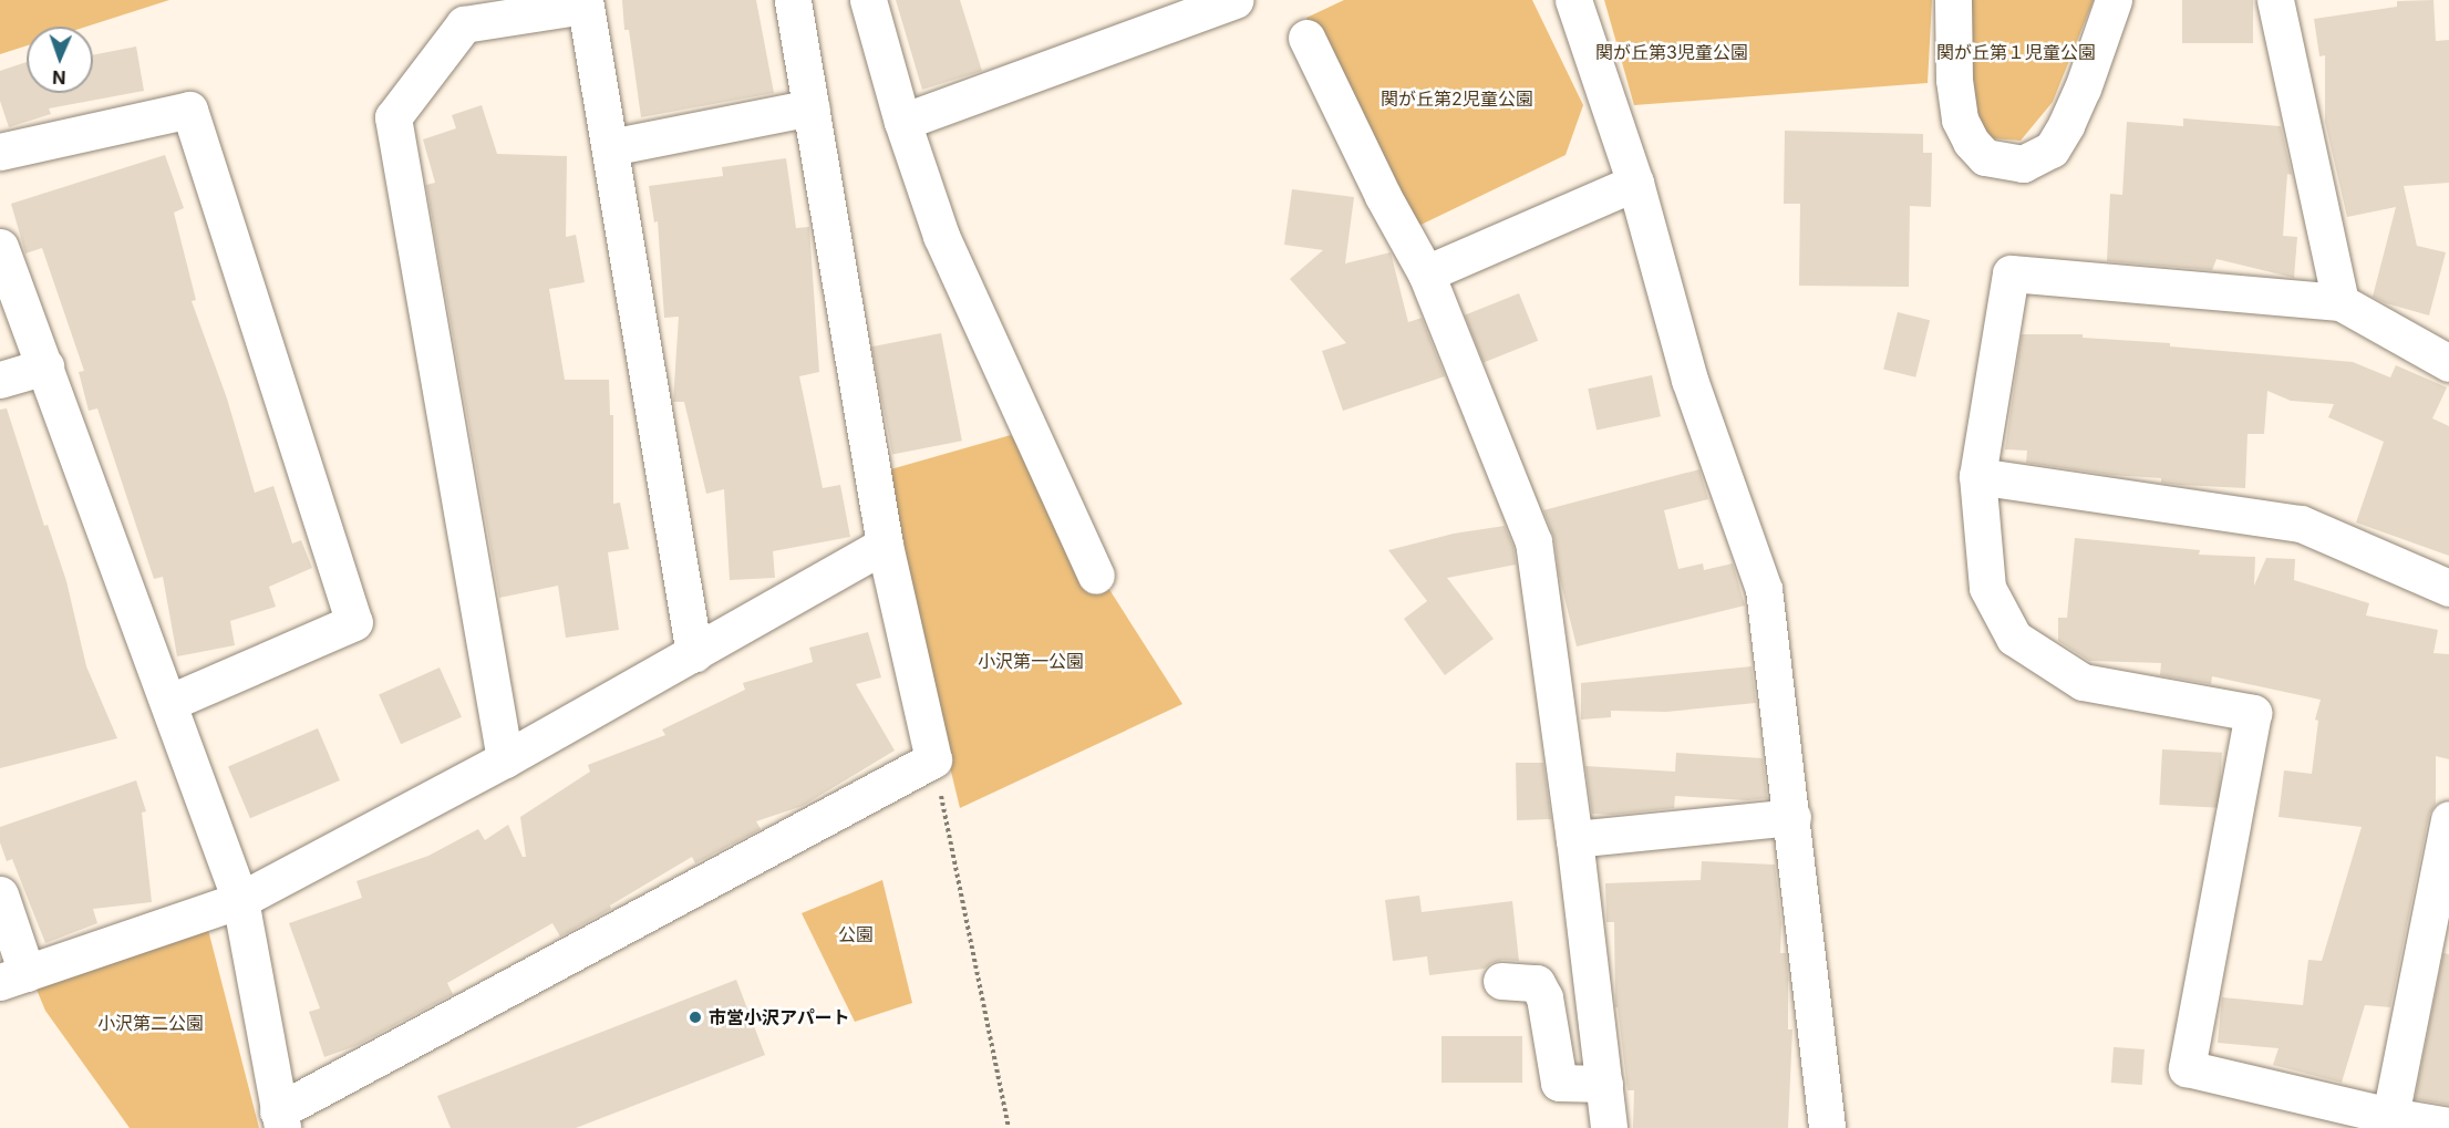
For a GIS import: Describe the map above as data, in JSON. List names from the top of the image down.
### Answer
{
  "parks": [
    "関が丘第3児童公園",
    "関が丘第１児童公園",
    "関が丘第2児童公園",
    "小沢第一公園",
    "公園",
    "小沢第二公園"
  ],
  "places": ["市営小沢アパート"],
  "north": "bottom"
}
